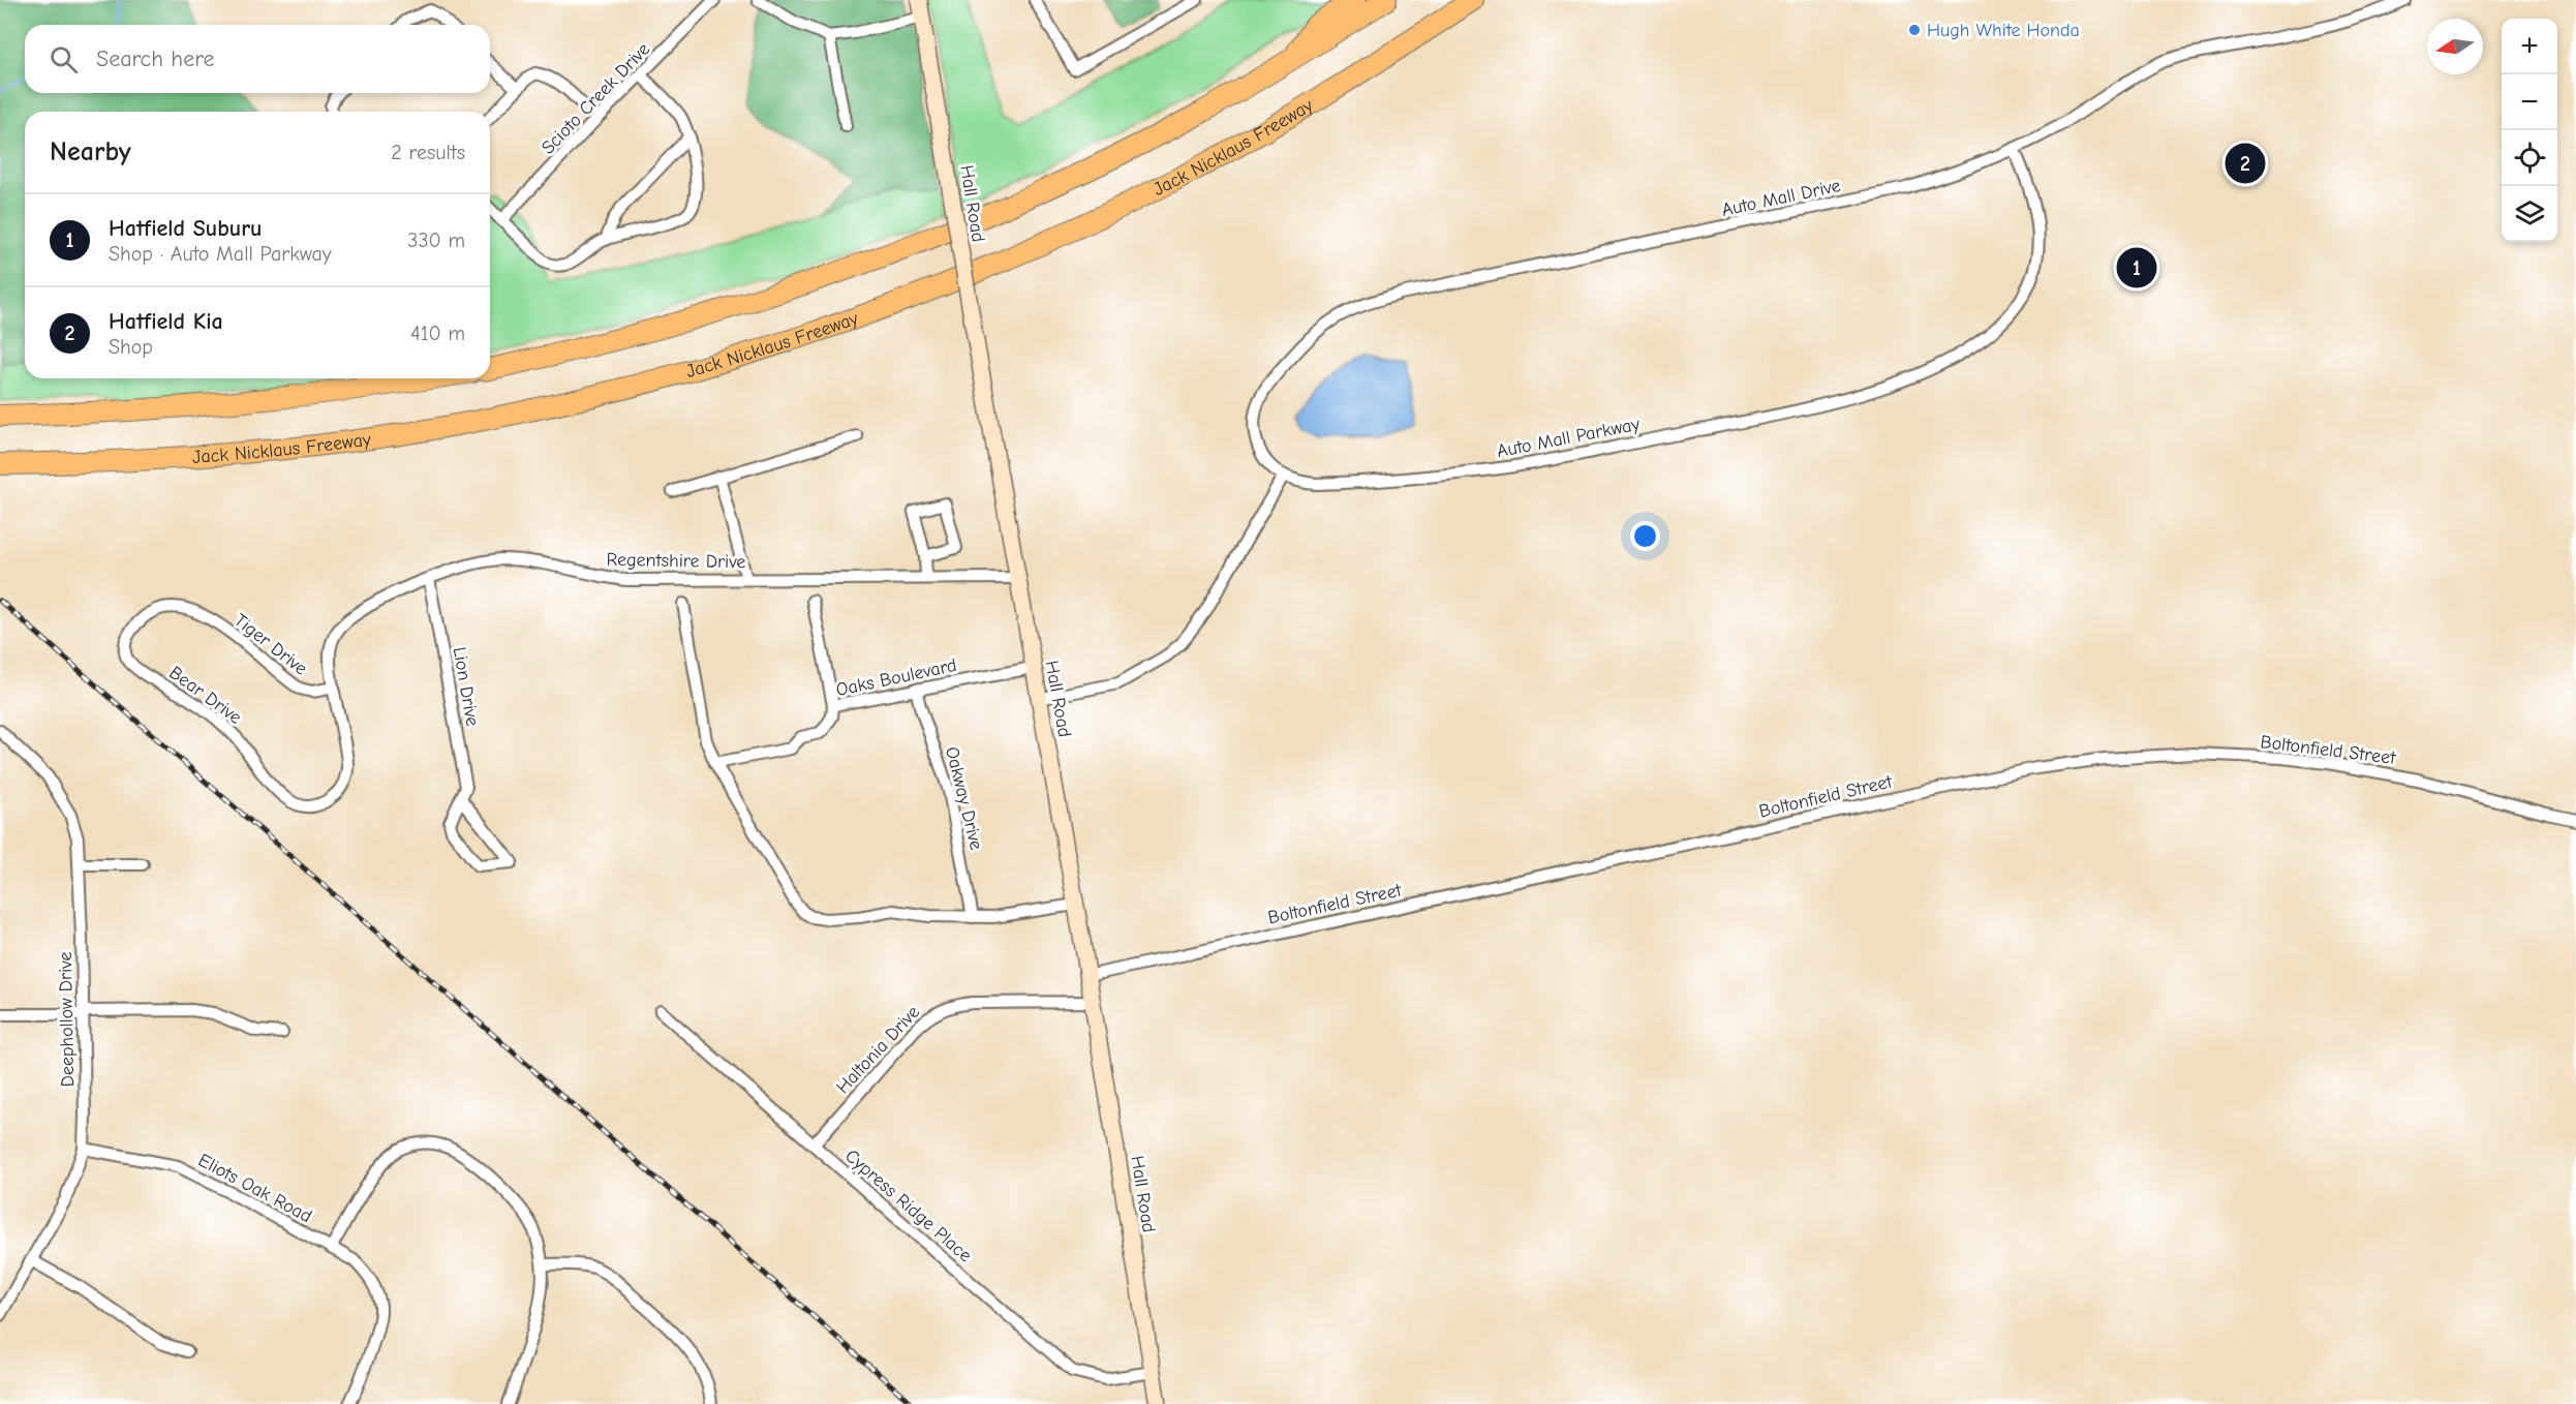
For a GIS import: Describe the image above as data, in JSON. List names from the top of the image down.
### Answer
{
  "streets": {
    "highway": ["Jack Nicklaus Freeway"],
    "main road": ["Hall Road"],
    "street": [
      "Scioto Creek Drive",
      "Auto Mall Drive",
      "Auto Mall Parkway",
      "Regentshire Drive",
      "Tiger Drive",
      "Oaks Boulevard",
      "Lion Drive",
      "Bear Drive",
      "Boltonfield Street",
      "Oakway Drive",
      "Deephollow Drive",
      "Haltonia Drive",
      "Eliots Oak Road",
      "Cypress Ridge Place"
    ]
  },
  "crossings": [
    ["Auto Mall Drive", "Auto Mall Parkway"],
    ["Hall Road", "Regentshire Drive"],
    ["Hall Road", "Oaks Boulevard"],
    ["Hall Road", "Boltonfield Street"],
    ["Hall Road", "Haltonia Drive"],
    ["Hall Road", "Cypress Ridge Place"],
    ["Regentshire Drive", "Tiger Drive"],
    ["Regentshire Drive", "Lion Drive"],
    ["Regentshire Drive", "Bear Drive"],
    ["Tiger Drive", "Bear Drive"],
    ["Oaks Boulevard", "Oakway Drive"],
    ["Deephollow Drive", "Eliots Oak Road"],
    ["Haltonia Drive", "Cypress Ridge Place"]
  ],
  "places": ["Hugh White Honda"],
  "north": "left",
  "page": {
    "map_buttons": ["+", "−"],
    "search": "Search here",
    "heading": ["Nearby", "2 results"],
    "pins": ["2", "1"],
    "list": [
      {
        "mark": "1",
        "name": "Hatfield Suburu",
        "note": "Shop · Auto Mall Parkway",
        "value": "330 m"
      },
      {
        "mark": "2",
        "name": "Hatfield Kia",
        "note": "Shop",
        "value": "410 m"
      }
    ]
  }
}
